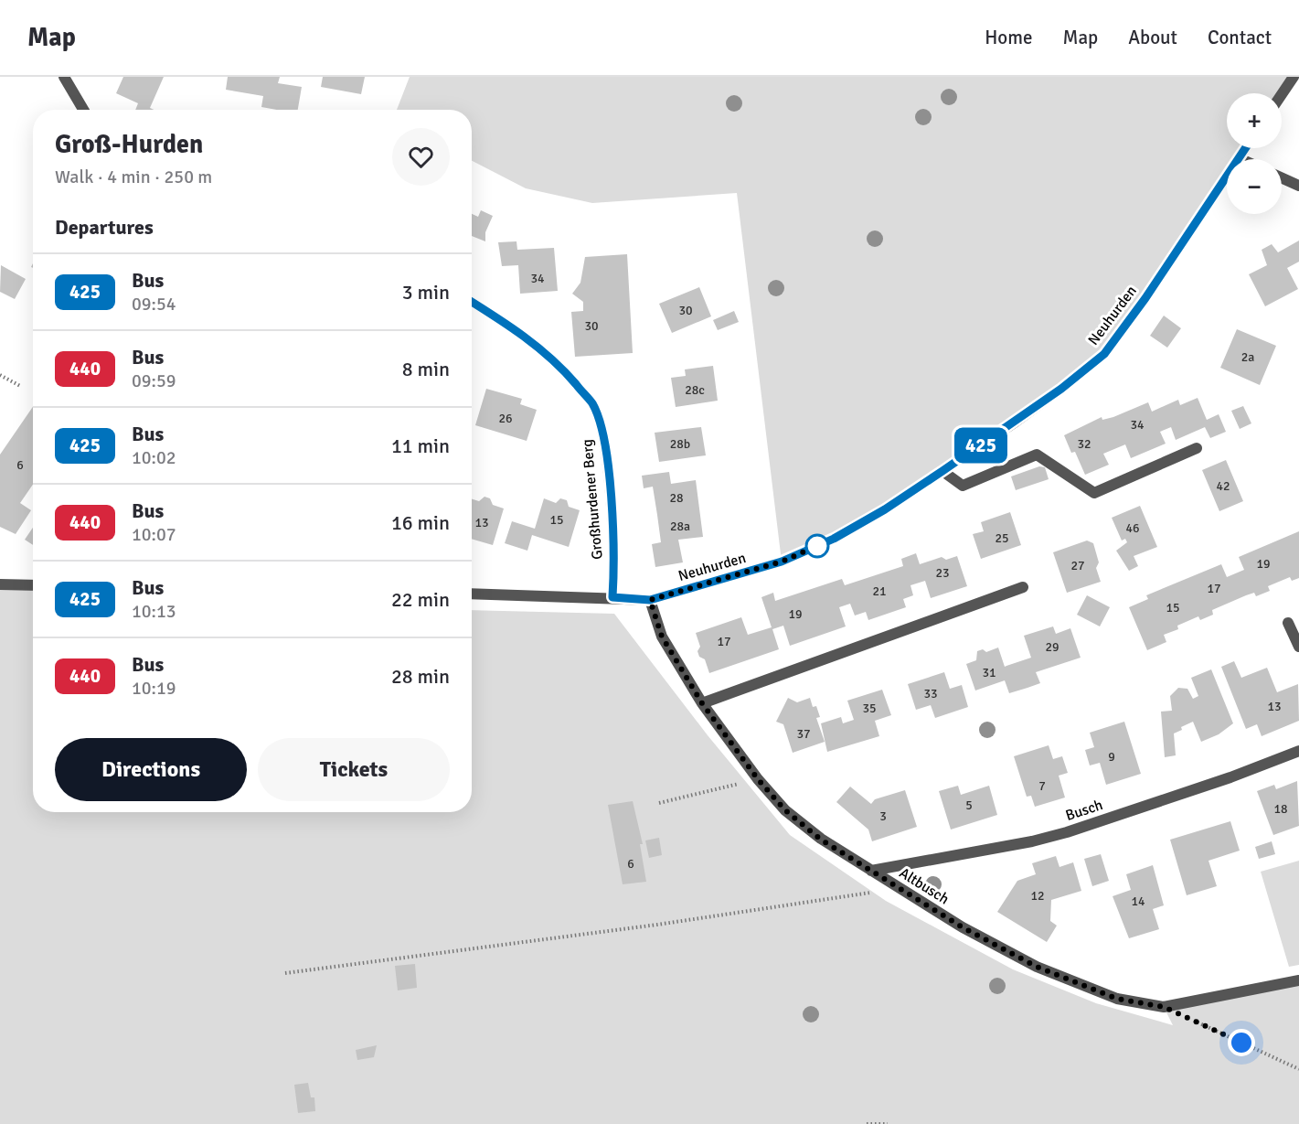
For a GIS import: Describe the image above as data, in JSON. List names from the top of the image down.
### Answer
{
  "streets": {
    "street": [
      "Neuhurden",
      "Großhurdener Berg",
      "Busch",
      "Altbusch"
    ]
  },
  "crossings": [
    ["Neuhurden", "Großhurdener Berg"],
    ["Neuhurden", "Altbusch"],
    ["Busch", "Altbusch"]
  ],
  "lines": ["bus line 425"],
  "house_numbers": [
    "34",
    "30",
    "30",
    "2a",
    "28c",
    "26",
    "34",
    "28b",
    "32",
    "6",
    "42",
    "28",
    "15",
    "13",
    "28a",
    "46",
    "25",
    "19",
    "27",
    "23",
    "17",
    "21",
    "15",
    "19",
    "17",
    "29",
    "31",
    "33",
    "13",
    "35",
    "37",
    "9",
    "7",
    "5",
    "18",
    "3",
    "6",
    "12",
    "14"
  ],
  "page": {
    "header": "Map",
    "nav": [
      "Home",
      "Map",
      "About",
      "Contact"
    ],
    "on_map": "425",
    "map_buttons": ["+", "−"],
    "heading": [
      ["Groß-Hurden", "Walk · 4 min · 250 m"],
      "Departures"
    ],
    "list": [
      {
        "mark": "425",
        "name": "Bus",
        "note": "09:54",
        "value": "3 min"
      },
      {
        "mark": "440",
        "name": "Bus",
        "note": "09:59",
        "value": "8 min"
      },
      {
        "mark": "425",
        "name": "Bus",
        "note": "10:02",
        "value": "11 min"
      },
      {
        "mark": "440",
        "name": "Bus",
        "note": "10:07",
        "value": "16 min"
      },
      {
        "mark": "425",
        "name": "Bus",
        "note": "10:13",
        "value": "22 min"
      },
      {
        "mark": "440",
        "name": "Bus",
        "note": "10:19",
        "value": "28 min"
      }
    ],
    "buttons": ["Directions", "Tickets"]
  }
}
